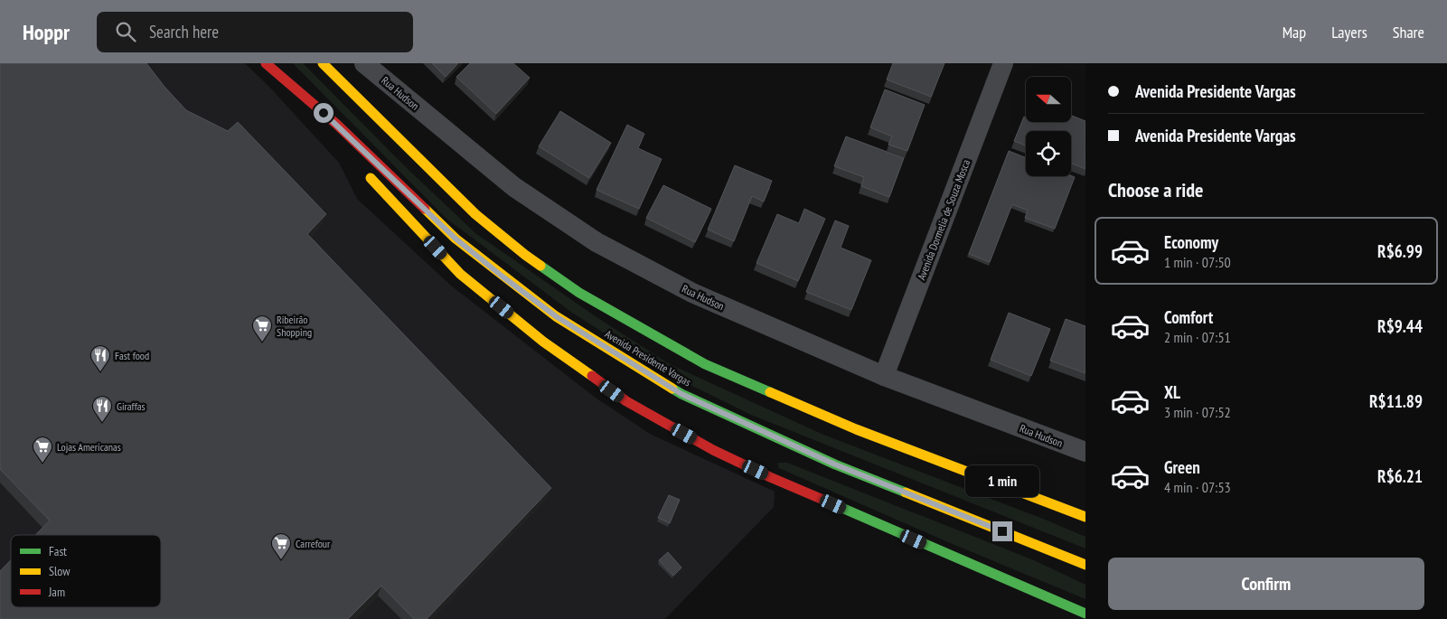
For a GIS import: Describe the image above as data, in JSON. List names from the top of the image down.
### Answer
{
  "streets": {
    "main road": ["Avenida Presidente Vargas"],
    "street": ["Rua Hudson", "Avenida Dormelia de Souza Mosca"]
  },
  "crossings": [
    ["Rua Hudson", "Avenida Dormelia de Souza Mosca"]
  ],
  "places": {
    "supermarket": ["Ribeirão Shopping", "Lojas Americanas", "Carrefour"],
    "restaurant": ["Fast food", "Giraffas"]
  },
  "legend": ["Fast", "Slow", "Jam"],
  "north": "left",
  "page": {
    "header": "Hoppr",
    "search": "Search here",
    "nav": ["Map", "Layers", "Share"],
    "banner": ["Avenida Presidente Vargas", "Avenida Presidente Vargas"],
    "heading": "Choose a ride",
    "list": [
      {
        "name": "Economy",
        "note": "1 min · 07:50",
        "value": "R$6.99"
      },
      {
        "name": "Comfort",
        "note": "2 min · 07:51",
        "value": "R$9.44"
      },
      {
        "name": "XL",
        "note": "3 min · 07:52",
        "value": "R$11.89"
      },
      {
        "name": "Green",
        "note": "4 min · 07:53",
        "value": "R$6.21"
      }
    ],
    "bubble": "1 min",
    "buttons": "Confirm"
  }
}
